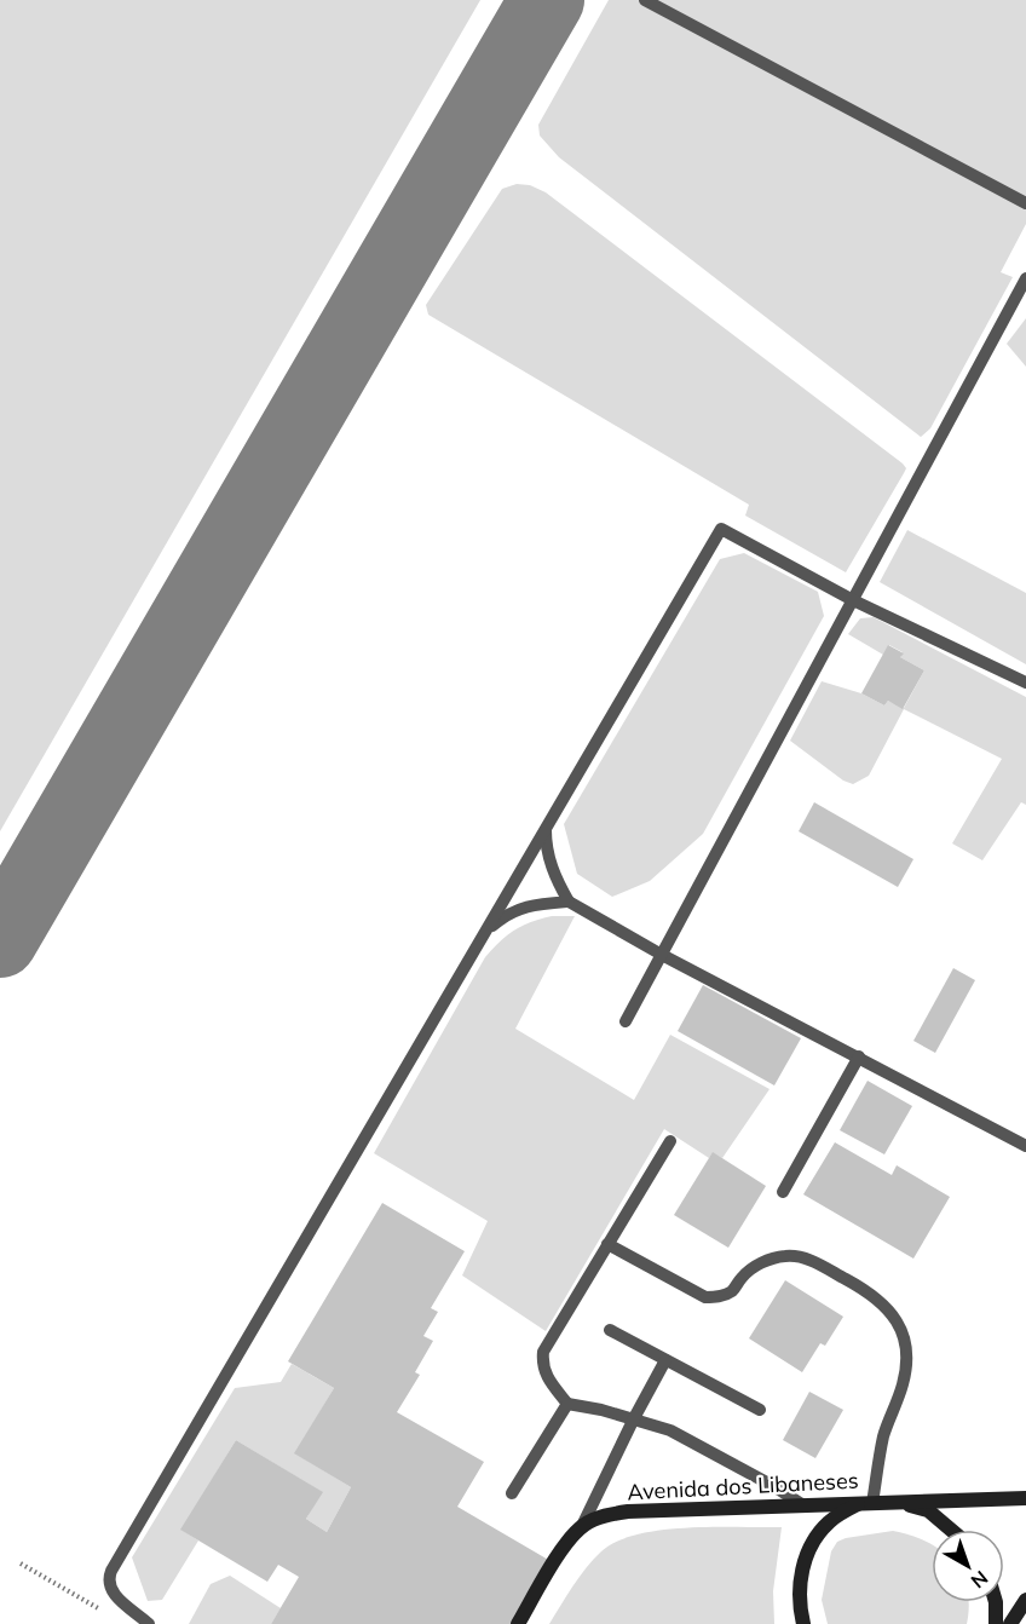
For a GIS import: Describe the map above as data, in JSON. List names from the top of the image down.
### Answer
{
  "streets": {
    "main road": ["Avenida dos Libaneses"]
  },
  "north": "bottom right"
}
